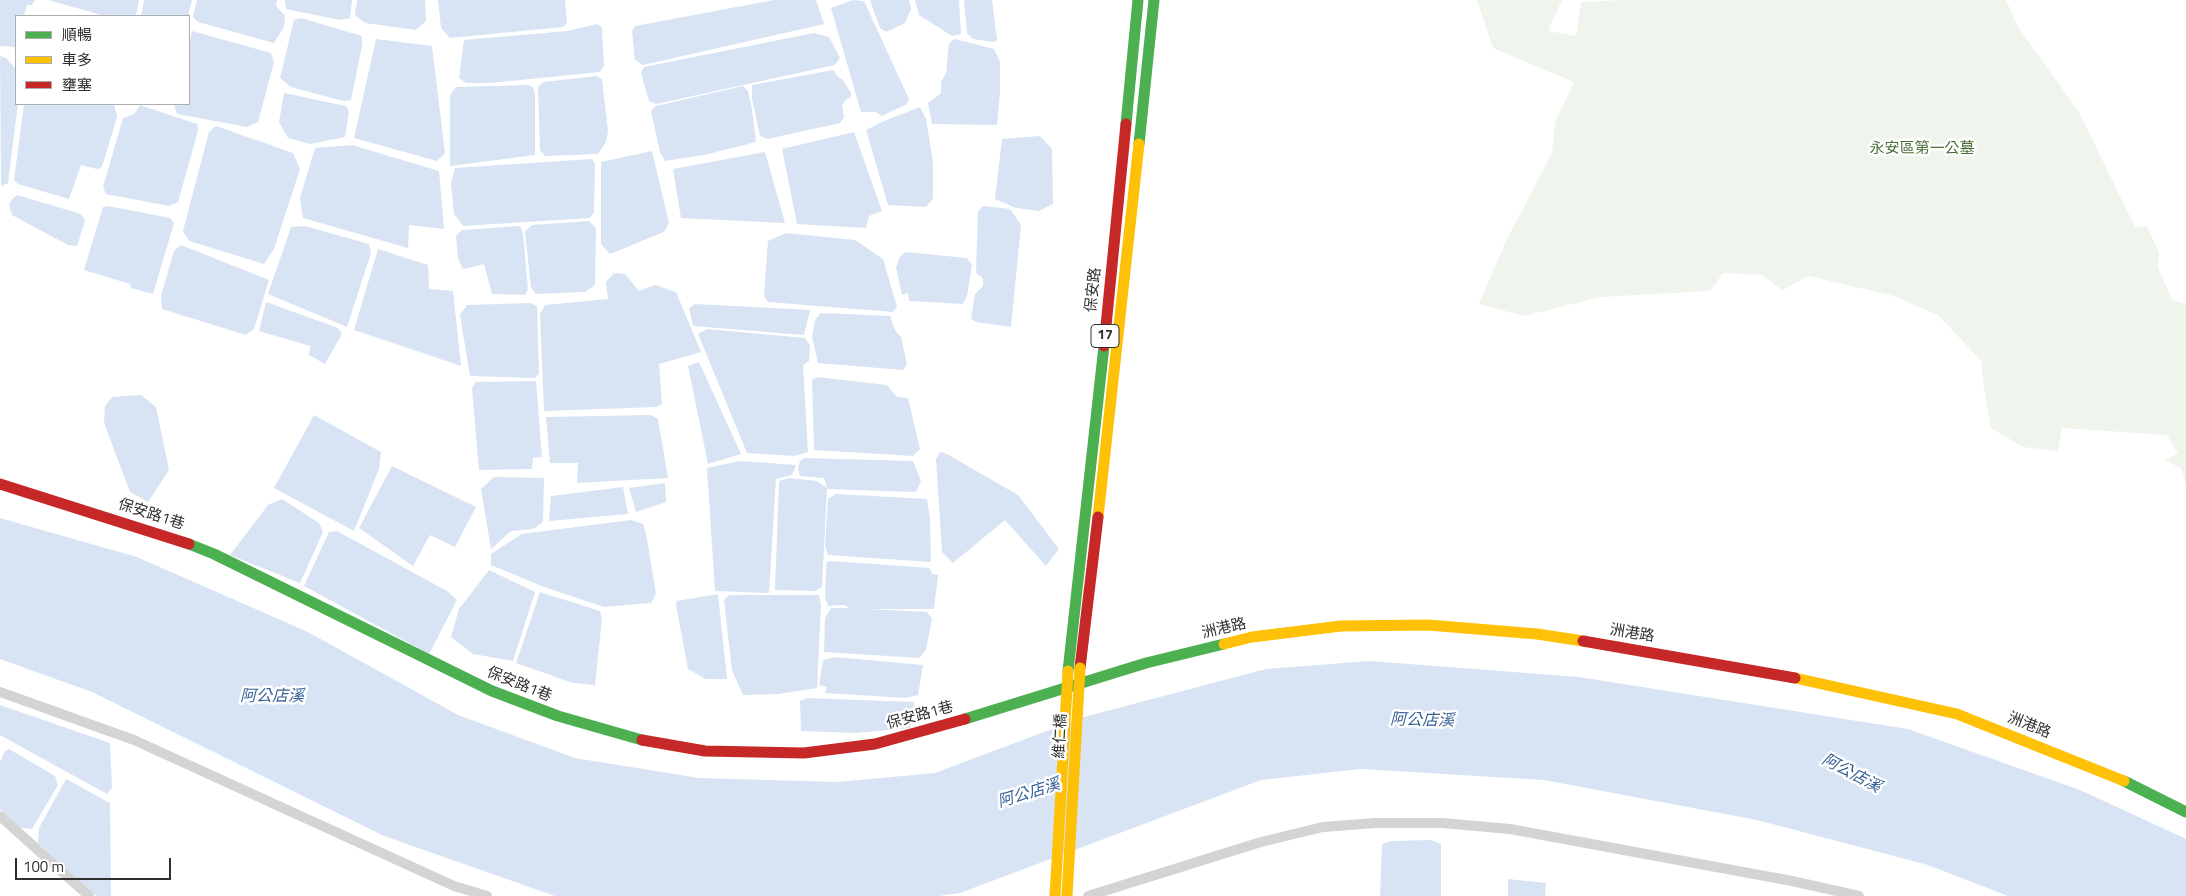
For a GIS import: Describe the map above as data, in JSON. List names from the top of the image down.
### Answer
{
  "streets": {
    "street": [
      "保安路",
      "17",
      "保安路1巷",
      "洲港路",
      "維仁橋"
    ]
  },
  "crossings": [
    ["保安路", "維仁橋"],
    ["保安路1巷", "洲港路"]
  ],
  "water": ["阿公店溪"],
  "parks": ["永安區第一公墓"],
  "legend": ["順暢", "車多", "壅塞"],
  "scale_bar": "100 m"
}
